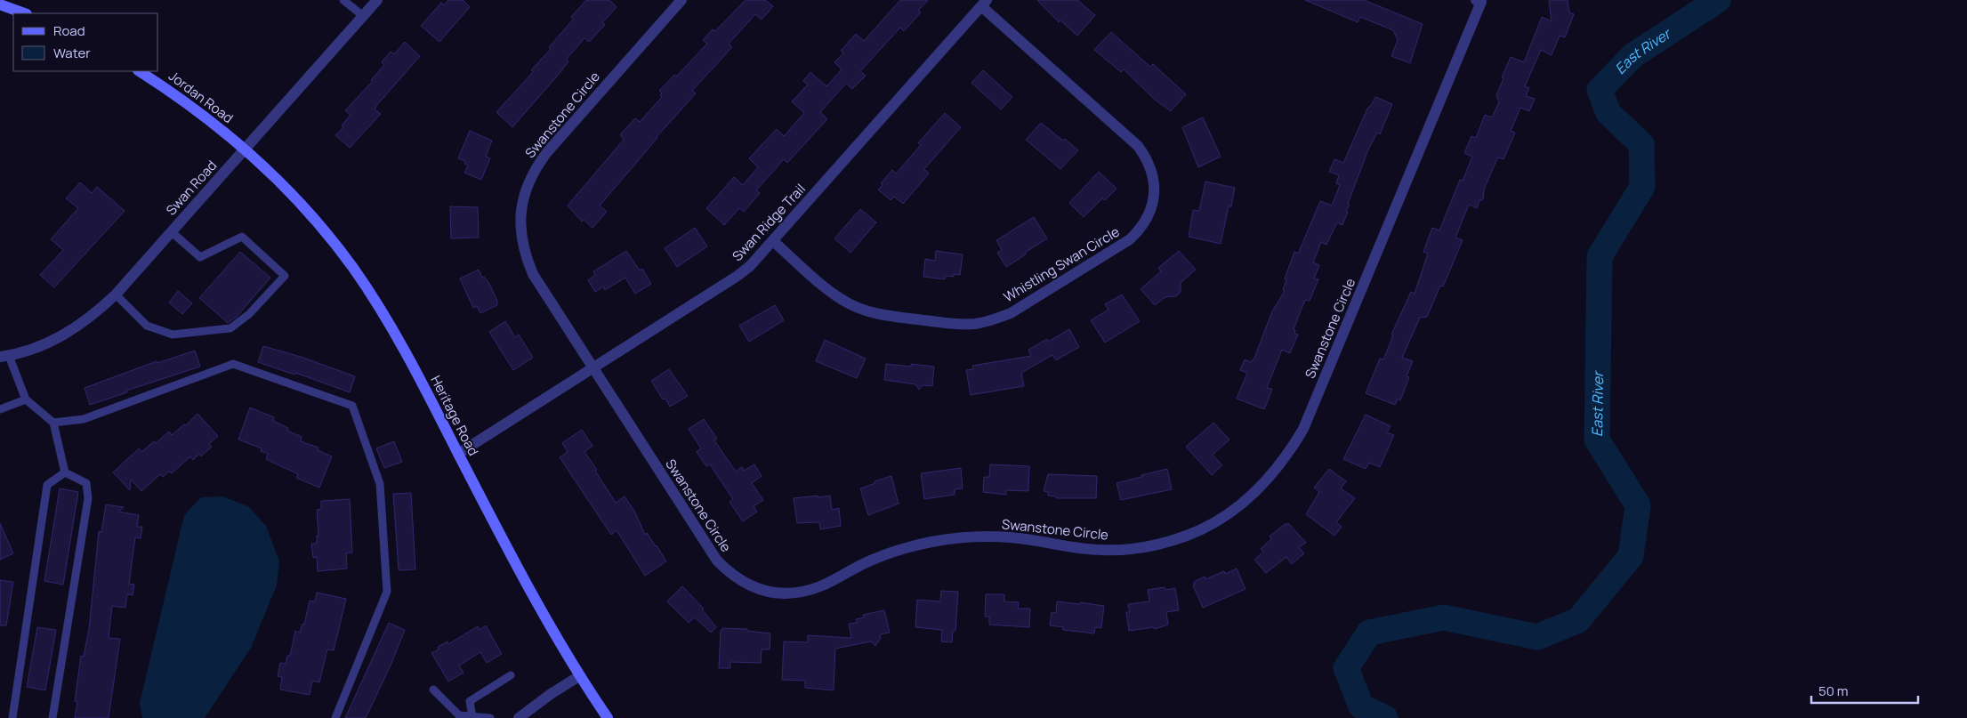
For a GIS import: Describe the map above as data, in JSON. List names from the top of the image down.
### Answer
{
  "streets": {
    "main road": ["Jordan Road", "Heritage Road"],
    "street": [
      "Swanstone Circle",
      "Swan Road",
      "Swan Ridge Trail",
      "Whistling Swan Circle"
    ]
  },
  "crossings": [
    ["Jordan Road", "Swan Road"],
    ["Jordan Road", "Heritage Road"],
    ["Swanstone Circle", "Swan Ridge Trail"],
    ["Swan Road", "Heritage Road"],
    ["Swan Ridge Trail", "Whistling Swan Circle"],
    ["Swan Ridge Trail", "Heritage Road"]
  ],
  "water": ["East River"],
  "legend": ["Road", "Water"],
  "scale_bar": "50 m"
}
